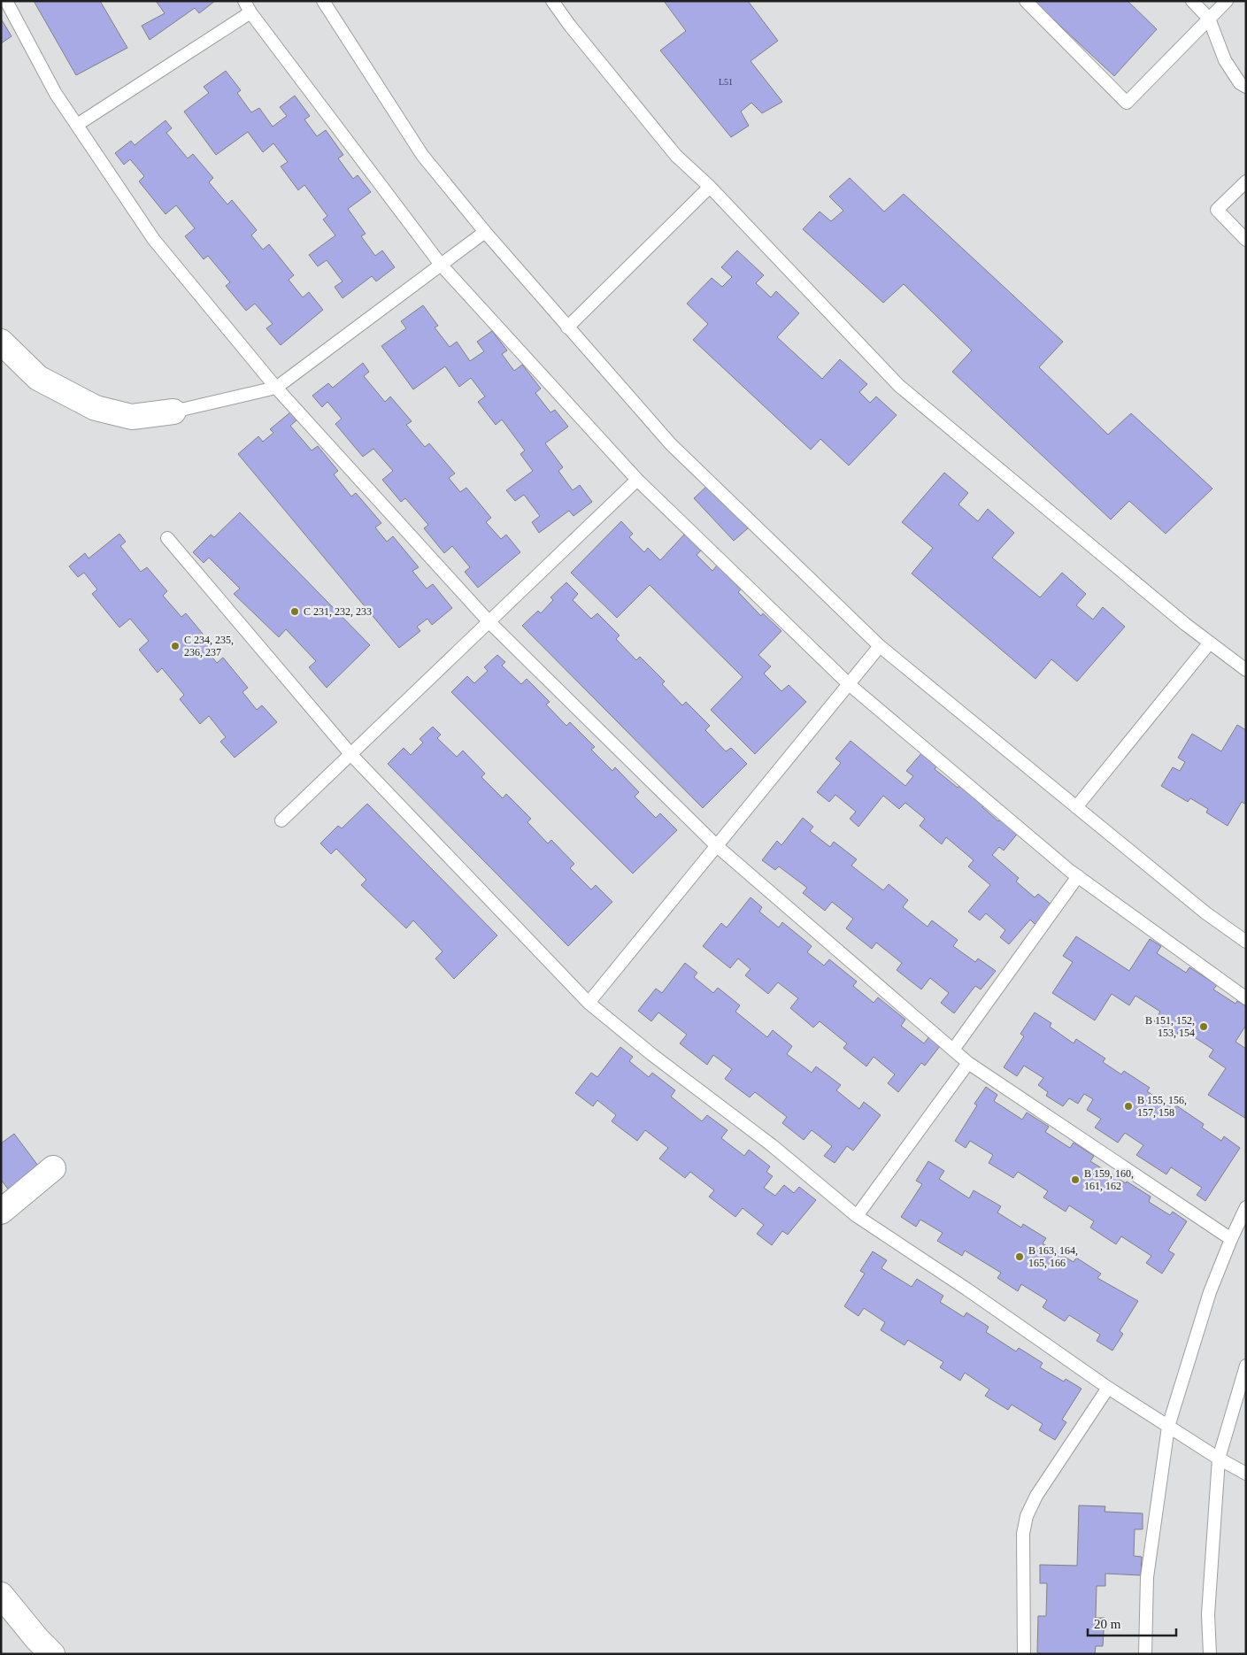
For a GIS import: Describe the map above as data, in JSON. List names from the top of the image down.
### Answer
{
  "places": [
    "C 231, 232, 233",
    "C 234, 235, 236, 237",
    "B 151, 152, 153, 154",
    "B 155, 156, 157, 158",
    "B 159, 160, 161, 162",
    "B 163, 164, 165, 166"
  ],
  "house_numbers": ["L51"],
  "scale_bar": "20 m"
}
